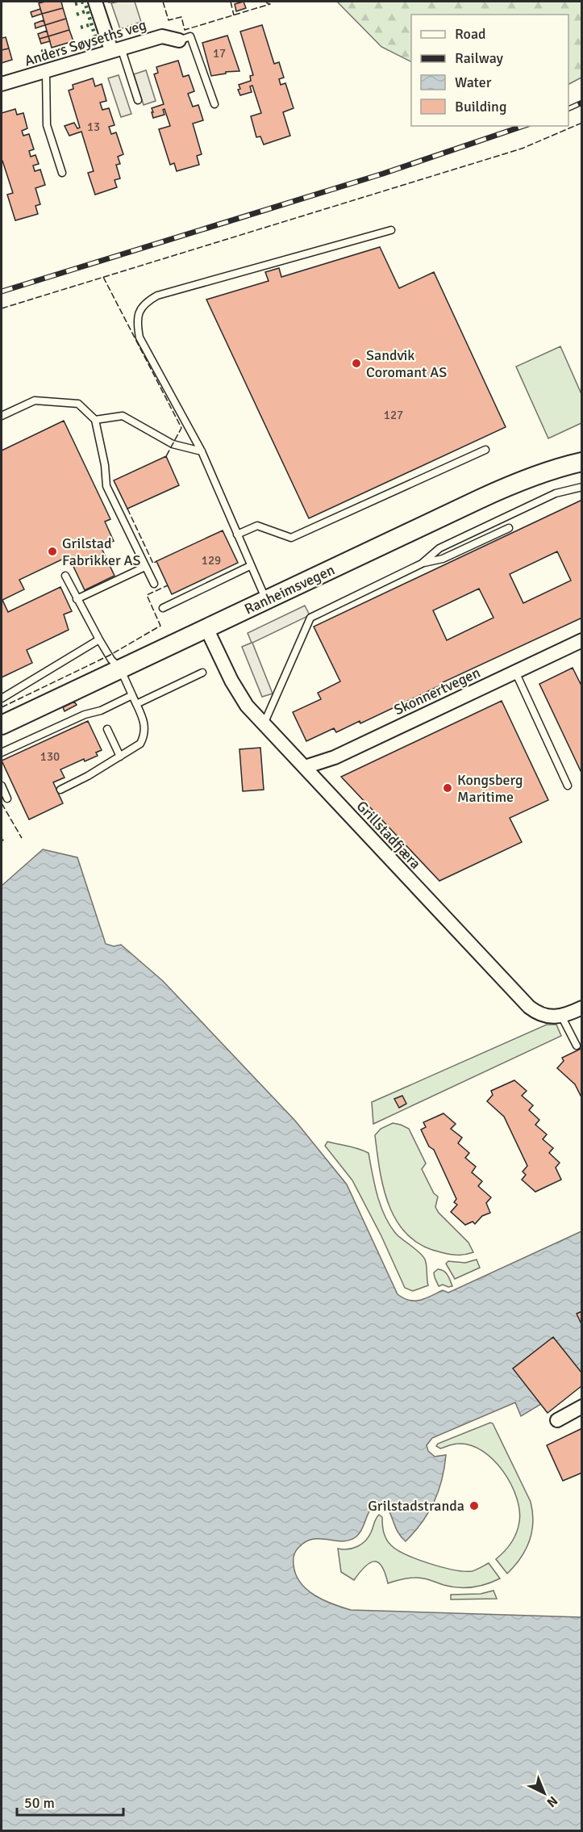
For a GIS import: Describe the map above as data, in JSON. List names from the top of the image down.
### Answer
{
  "streets": {
    "street": [
      "Anders Søyseths veg",
      "Ranheimsvegen",
      "Skonnertvegen",
      "Grillstadfjæra"
    ]
  },
  "crossings": [
    ["Ranheimsvegen", "Grillstadfjæra"],
    ["Skonnertvegen", "Grillstadfjæra"]
  ],
  "places": [
    "Sandvik Coromant AS",
    "Grilstad Fabrikker AS",
    "Kongsberg Maritime",
    "Grilstadstranda"
  ],
  "house_numbers": [
    "17",
    "13",
    "127",
    "129",
    "130"
  ],
  "legend": [
    "Road",
    "Railway",
    "Water",
    "Building"
  ],
  "scale_bar": "50 m",
  "north": "bottom right"
}
